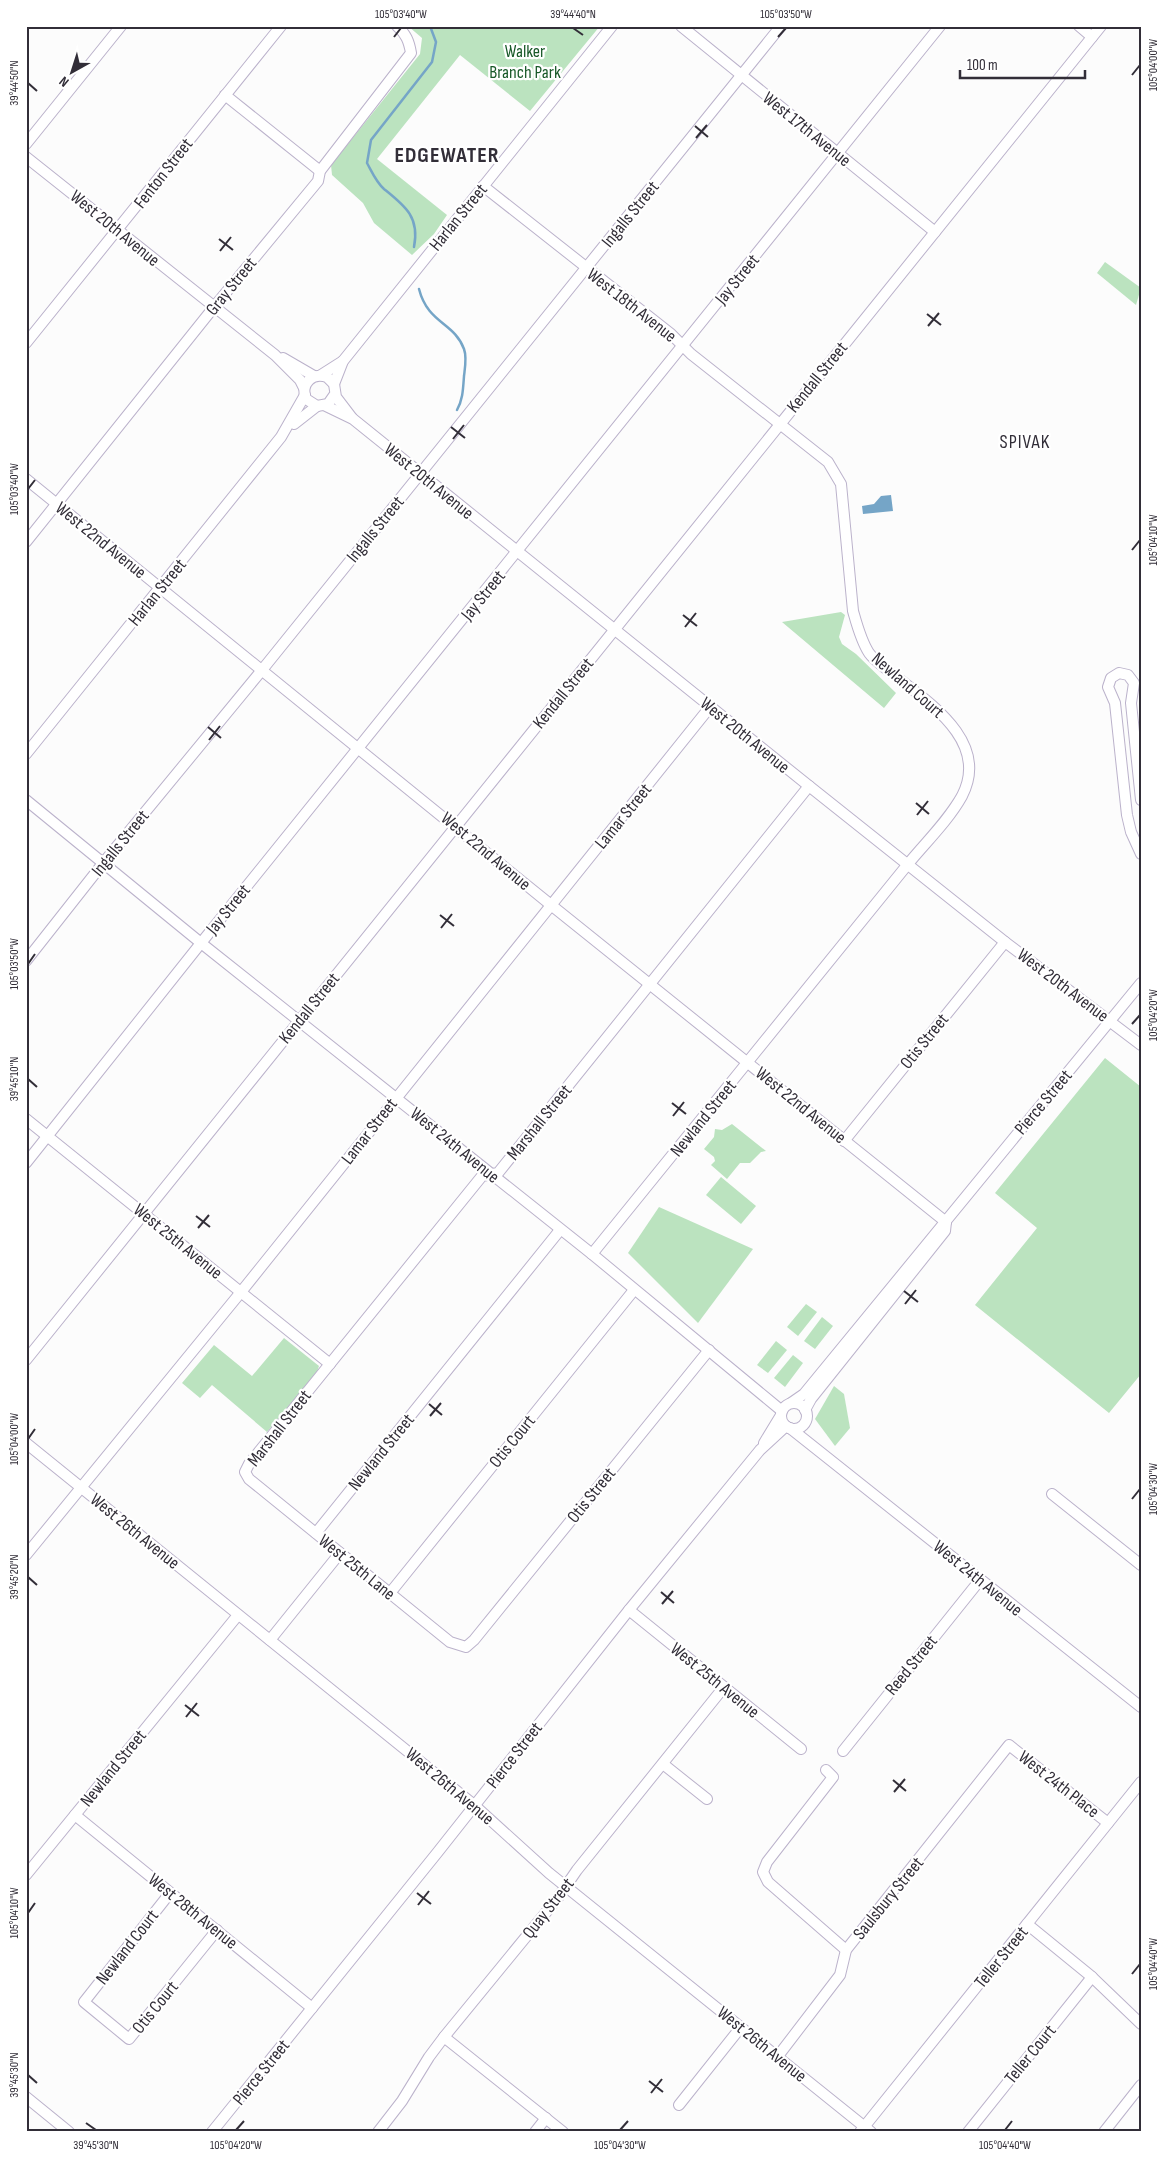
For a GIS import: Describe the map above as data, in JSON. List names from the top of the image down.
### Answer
{
  "streets": {
    "street": [
      "West 17th Avenue",
      "Fenton Street",
      "Ingalls Street",
      "Harlan Street",
      "West 20th Avenue",
      "Jay Street",
      "Gray Street",
      "West 18th Avenue",
      "Kendall Street",
      "West 22nd Avenue",
      "Newland Court",
      "Lamar Street",
      "Otis Street",
      "Pierce Street",
      "Newland Street",
      "Marshall Street",
      "West 24th Avenue",
      "West 25th Avenue",
      "Otis Court",
      "West 26th Avenue",
      "West 25th Lane",
      "Reed Street",
      "West 24th Place",
      "Saulsbury Street",
      "Quay Street",
      "West 28th Avenue",
      "Teller Street",
      "Teller Court"
    ]
  },
  "crossings": [
    ["West 17th Avenue", "Ingalls Street"],
    ["West 17th Avenue", "Jay Street"],
    ["West 17th Avenue", "Kendall Street"],
    ["Fenton Street", "West 20th Avenue"],
    ["Ingalls Street", "West 20th Avenue"],
    ["Ingalls Street", "West 18th Avenue"],
    ["Ingalls Street", "West 22nd Avenue"],
    ["Ingalls Street", "West 24th Avenue"],
    ["Harlan Street", "West 20th Avenue"],
    ["Harlan Street", "West 18th Avenue"],
    ["Harlan Street", "West 22nd Avenue"],
    ["West 20th Avenue", "Jay Street"],
    ["West 20th Avenue", "Gray Street"],
    ["West 20th Avenue", "Kendall Street"],
    ["West 20th Avenue", "Newland Court"],
    ["West 20th Avenue", "Lamar Street"],
    ["West 20th Avenue", "Otis Street"],
    ["West 20th Avenue", "Pierce Street"],
    ["West 20th Avenue", "Newland Street"],
    ["West 20th Avenue", "Marshall Street"],
    ["Jay Street", "West 18th Avenue"],
    ["Jay Street", "West 22nd Avenue"],
    ["Jay Street", "West 24th Avenue"],
    ["Jay Street", "West 25th Avenue"],
    ["Gray Street", "West 22nd Avenue"],
    ["West 18th Avenue", "Kendall Street"],
    ["West 18th Avenue", "Newland Court"],
    ["Kendall Street", "West 22nd Avenue"],
    ["Kendall Street", "West 24th Avenue"],
    ["Kendall Street", "West 25th Avenue"],
    ["West 22nd Avenue", "Lamar Street"],
    ["West 22nd Avenue", "Otis Street"],
    ["West 22nd Avenue", "Pierce Street"],
    ["West 22nd Avenue", "Newland Street"],
    ["West 22nd Avenue", "Marshall Street"],
    ["Newland Court", "Newland Street"],
    ["Newland Court", "Otis Court"],
    ["Newland Court", "West 28th Avenue"],
    ["Lamar Street", "West 24th Avenue"],
    ["Lamar Street", "West 25th Avenue"],
    ["Lamar Street", "West 26th Avenue"],
    ["Otis Street", "West 24th Avenue"],
    ["Otis Street", "West 25th Lane"],
    ["Pierce Street", "West 24th Avenue"],
    ["Pierce Street", "West 25th Avenue"],
    ["Pierce Street", "West 26th Avenue"],
    ["Pierce Street", "West 28th Avenue"],
    ["Newland Street", "West 24th Avenue"],
    ["Newland Street", "West 26th Avenue"],
    ["Newland Street", "West 25th Lane"],
    ["Newland Street", "West 28th Avenue"],
    ["Marshall Street", "West 24th Avenue"],
    ["Marshall Street", "West 25th Avenue"],
    ["Marshall Street", "West 25th Lane"],
    ["West 24th Avenue", "Otis Court"],
    ["West 24th Avenue", "Reed Street"],
    ["West 25th Avenue", "Quay Street"],
    ["Otis Court", "West 25th Lane"],
    ["Otis Court", "West 28th Avenue"],
    ["West 26th Avenue", "Saulsbury Street"],
    ["West 26th Avenue", "Quay Street"],
    ["West 26th Avenue", "Teller Street"],
    ["West 24th Place", "Saulsbury Street"],
    ["West 24th Place", "Teller Street"]
  ],
  "districts": ["EDGEWATER", "SPIVAK"],
  "parks": ["Walker Branch Park"],
  "scale_bar": "100 m",
  "north": "bottom left",
  "coordinates": [
    "105°03'40\"W",
    "39°44'40\"N",
    "105°03'50\"W",
    "105°04'00\"W",
    "39°44'50\"N",
    "105°04'10\"W",
    "105°04'20\"W",
    "39°45'10\"N",
    "105°04'30\"W",
    "39°45'20\"N",
    "105°04'40\"W",
    "39°45'30\"N"
  ]
}
